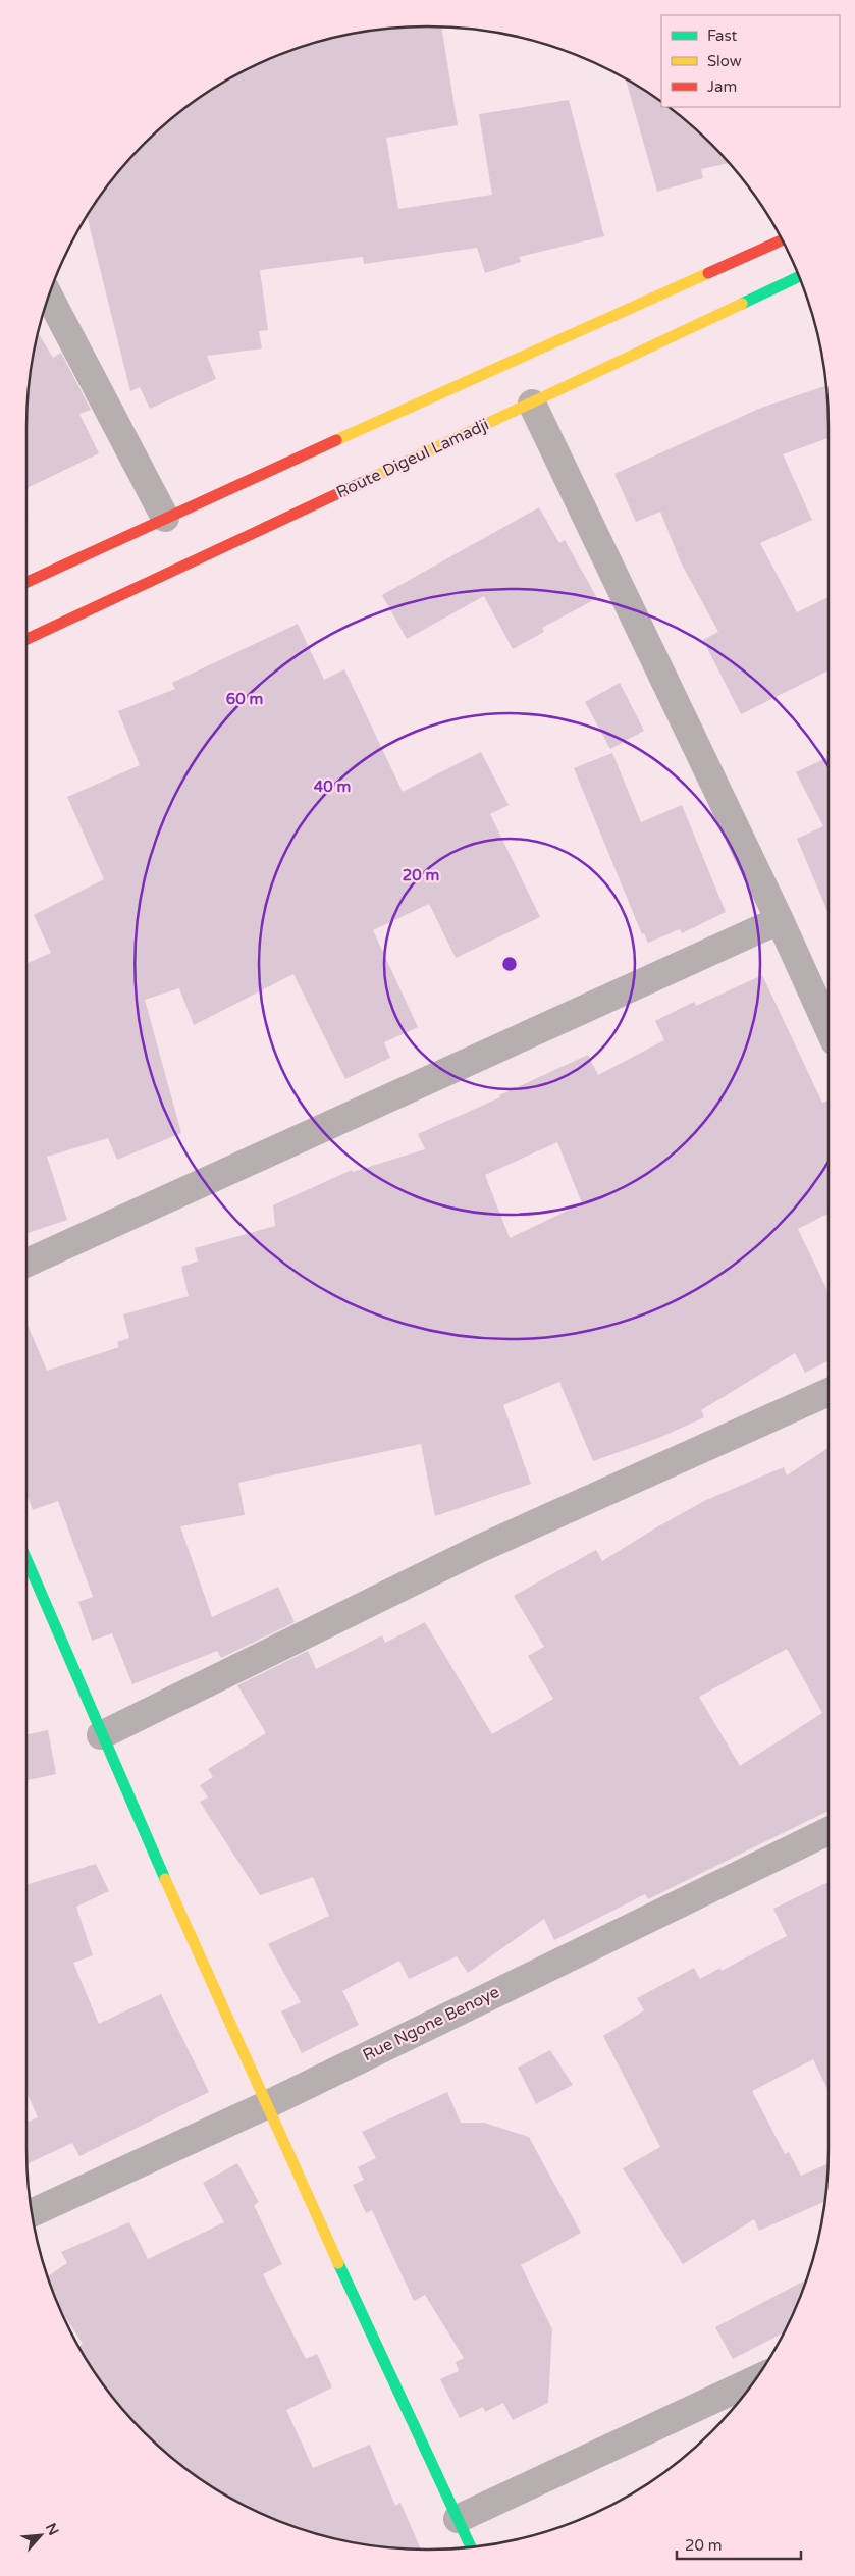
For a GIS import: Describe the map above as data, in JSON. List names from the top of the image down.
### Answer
{
  "streets": {
    "main road": ["Route Digeul Lamadji"],
    "street": ["Rue Ngone Benoye"]
  },
  "legend": ["Fast", "Slow", "Jam"],
  "scale_bar": "20 m",
  "north": "top right",
  "rings": ["60 m", "40 m", "20 m"]
}
